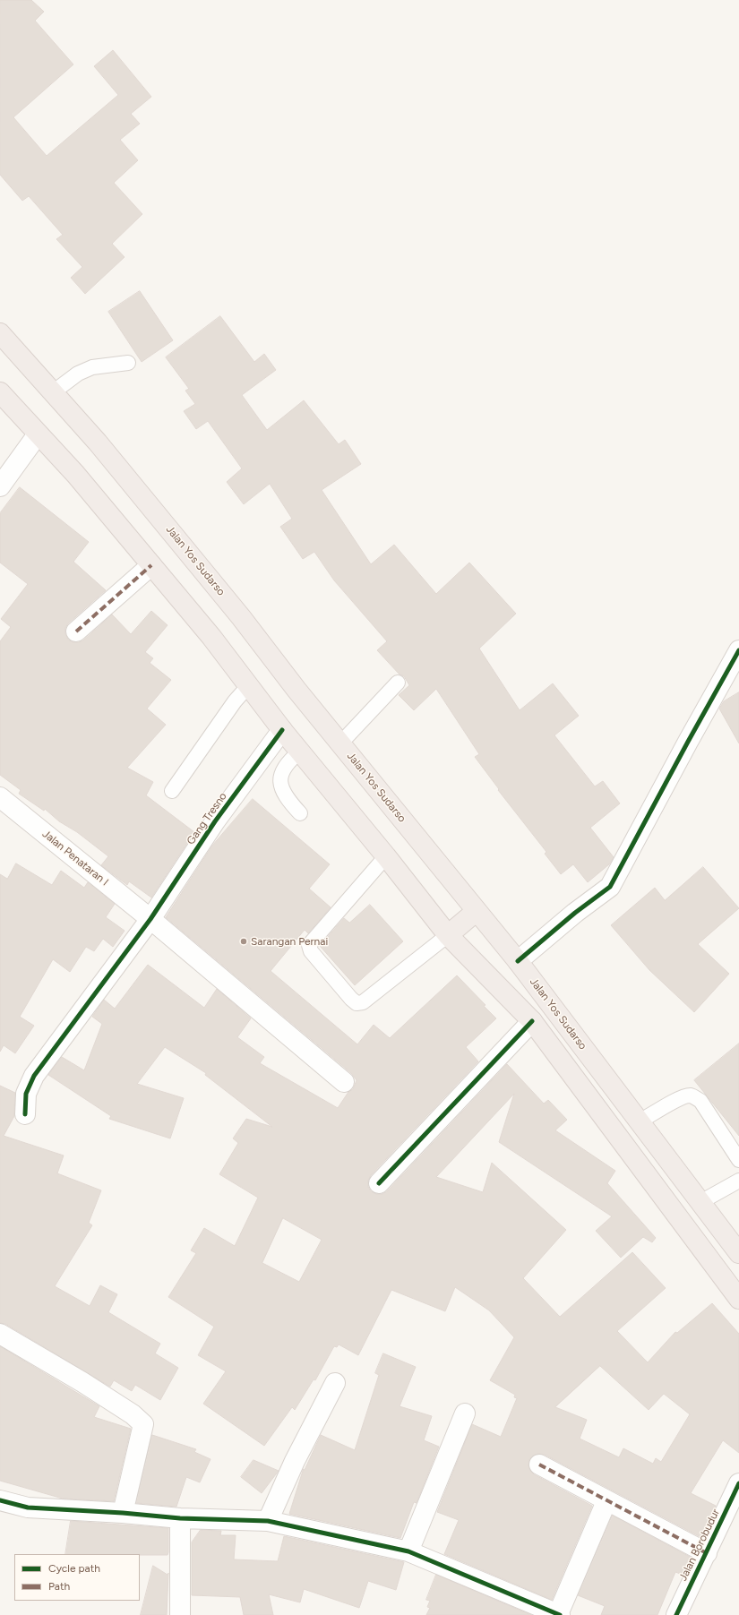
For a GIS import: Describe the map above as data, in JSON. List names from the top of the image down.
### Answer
{
  "streets": {
    "highway": ["Jalan Yos Sudarso"],
    "street": ["Gang Tresno", "Jalan Penataran I", "Jalan Borobudur"]
  },
  "crossings": [
    ["Gang Tresno", "Jalan Penataran I"]
  ],
  "places": ["Sarangan Pernai"],
  "legend": ["Cycle path", "Path"]
}
